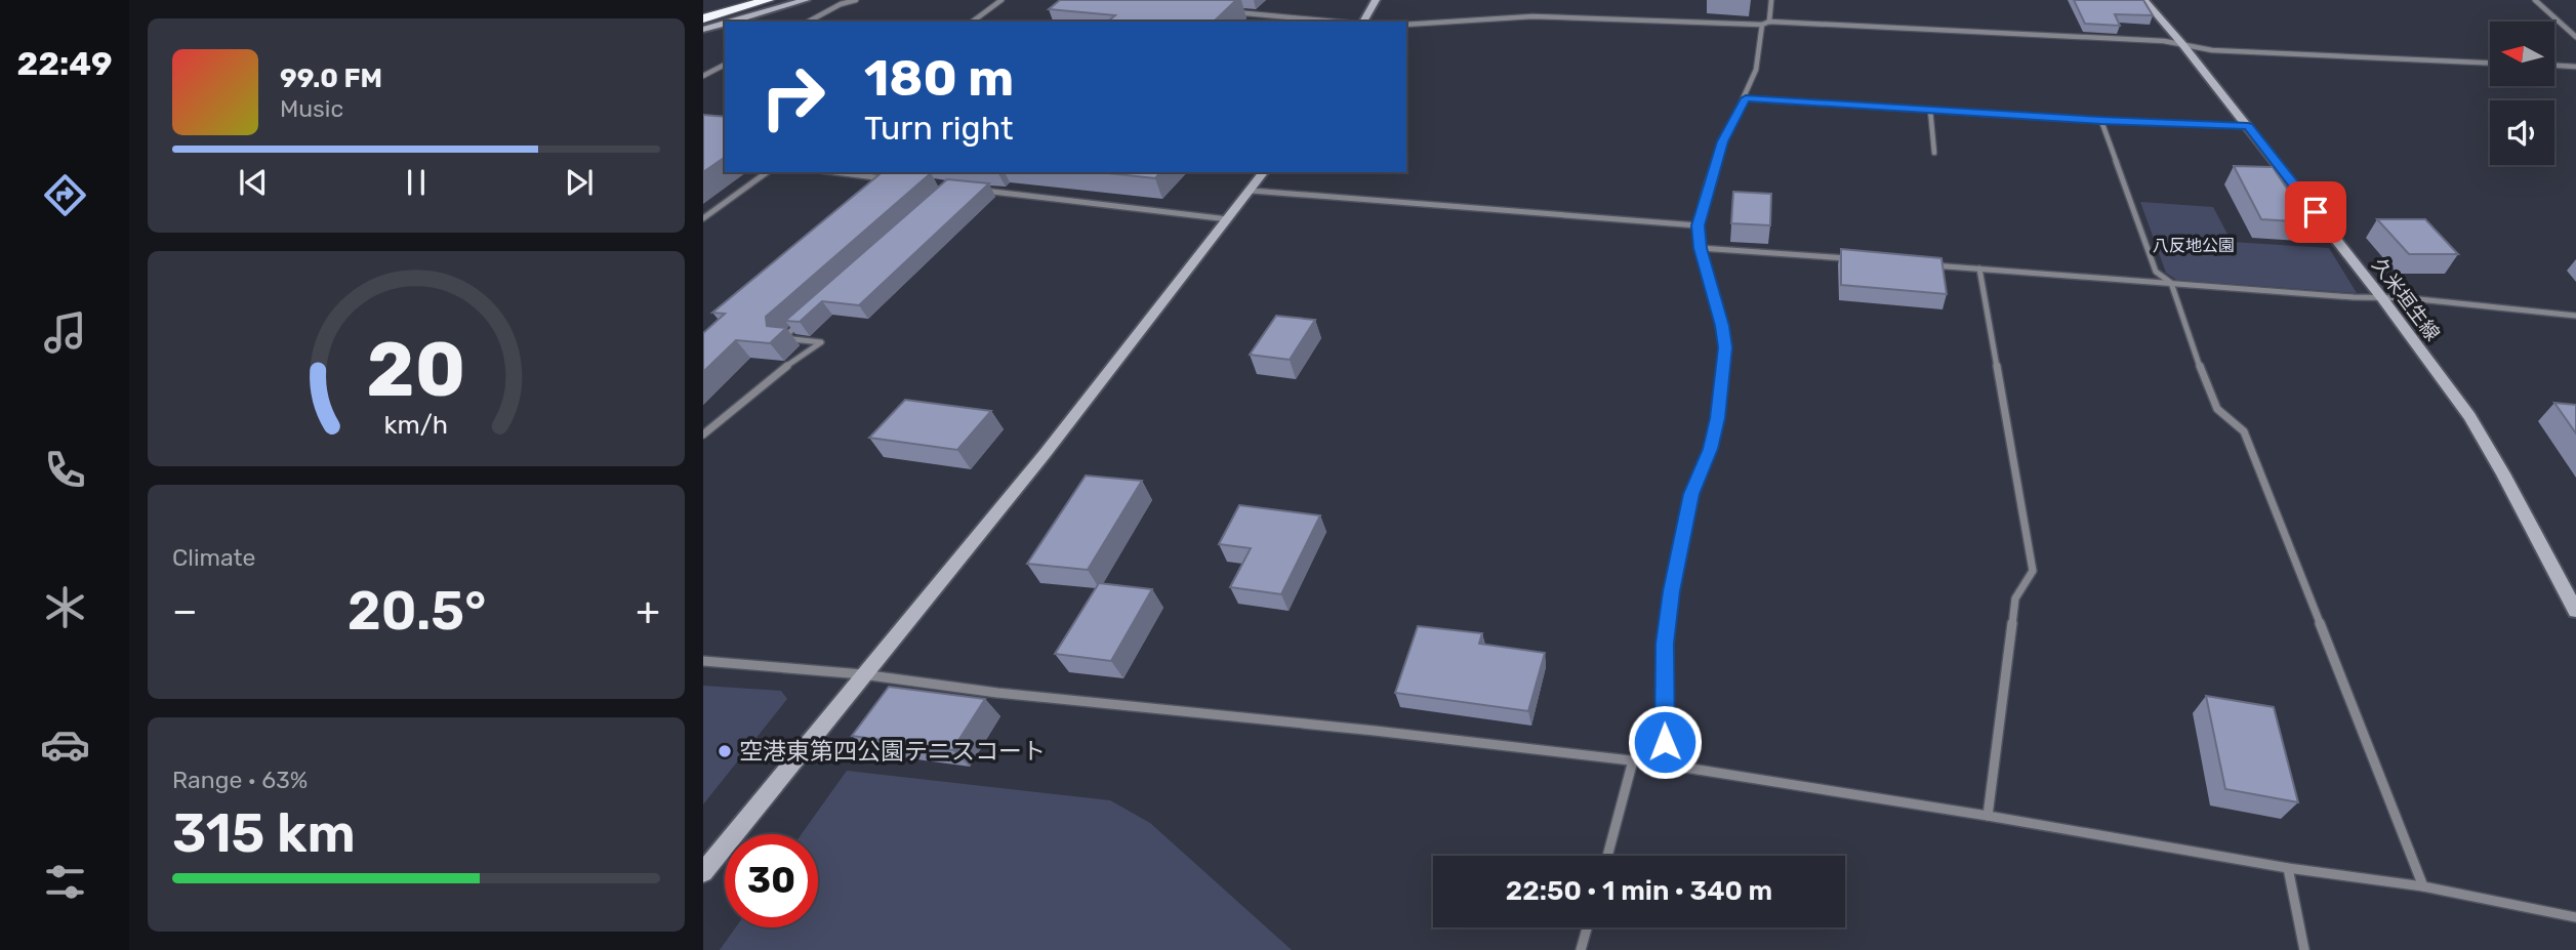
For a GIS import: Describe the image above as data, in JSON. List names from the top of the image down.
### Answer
{
  "streets": {
    "main road": ["久米垣生線"]
  },
  "parks": ["八反地公園"],
  "places": ["空港東第四公園テニスコート"],
  "north": "left",
  "page": {
    "tabs": "22:49",
    "turn": ["180 m", "Turn right"],
    "song": ["99.0 FM", "Music"],
    "tile": [
      "Climate",
      ["Range · 63%", "315 km"]
    ],
    "heat": ["−", "20.5°", "+"],
    "limit": "30",
    "trip": "22:50 · 1 min · 340 m",
    "gauge": ["20", "km/h"]
  }
}
